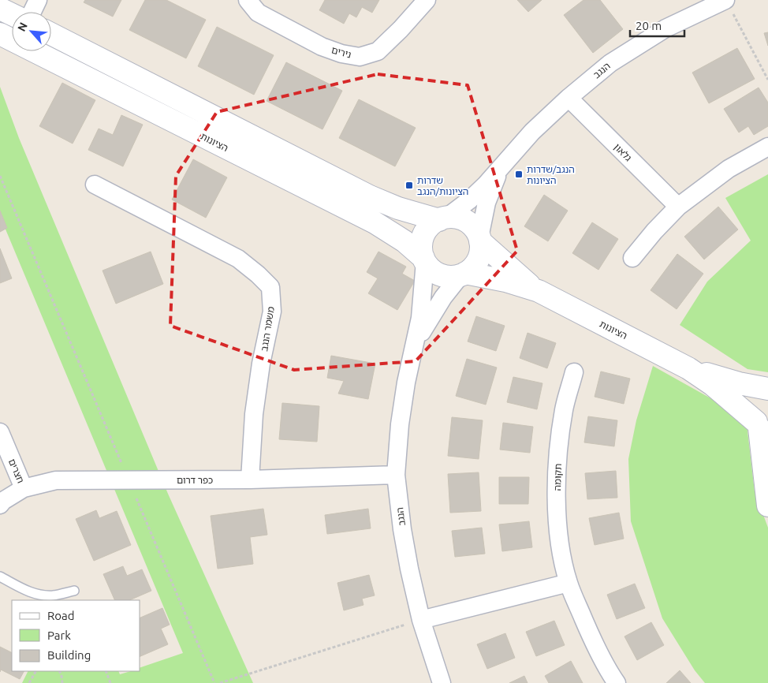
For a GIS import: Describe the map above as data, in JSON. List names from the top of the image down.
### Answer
{
  "streets": {
    "street": [
      "נירים",
      "הנגב",
      "הציונות",
      "גלאון",
      "משמר הנגב",
      "חצרים",
      "תקומה",
      "כפר דרום"
    ]
  },
  "crossings": [
    ["הנגב", "הציונות"],
    ["הנגב", "גלאון"],
    ["הנגב", "כפר דרום"],
    ["משמר הנגב", "כפר דרום"],
    ["חצרים", "כפר דרום"]
  ],
  "places": {
    "transit": ["הנגב/שדרות הציונות", "שדרות הציונות/הנגב"]
  },
  "legend": ["Road", "Park", "Building"],
  "scale_bar": "20 m",
  "north": "top left"
}
